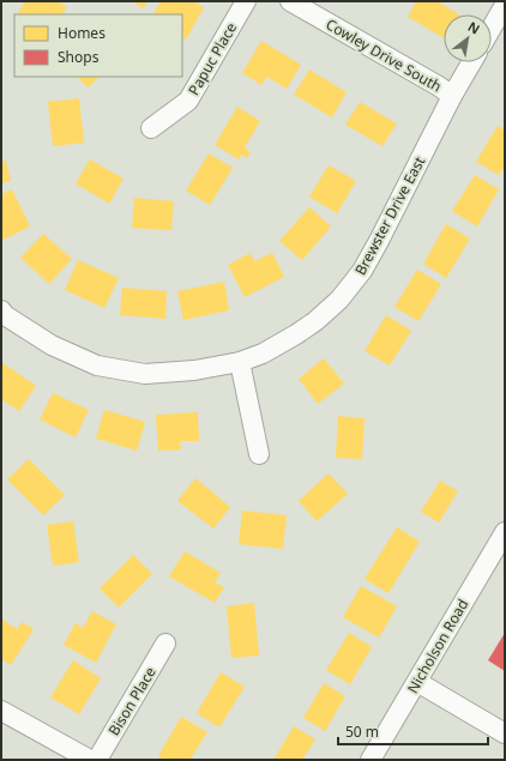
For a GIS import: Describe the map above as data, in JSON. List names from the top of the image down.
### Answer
{
  "streets": {
    "street": [
      "Cowley Drive South",
      "Papuc Place",
      "Brewster Drive East",
      "Nicholson Road",
      "Bison Place"
    ]
  },
  "crossings": [
    ["Cowley Drive South", "Brewster Drive East"]
  ],
  "legend": ["Homes", "Shops"],
  "scale_bar": "50 m",
  "north": "top right"
}
